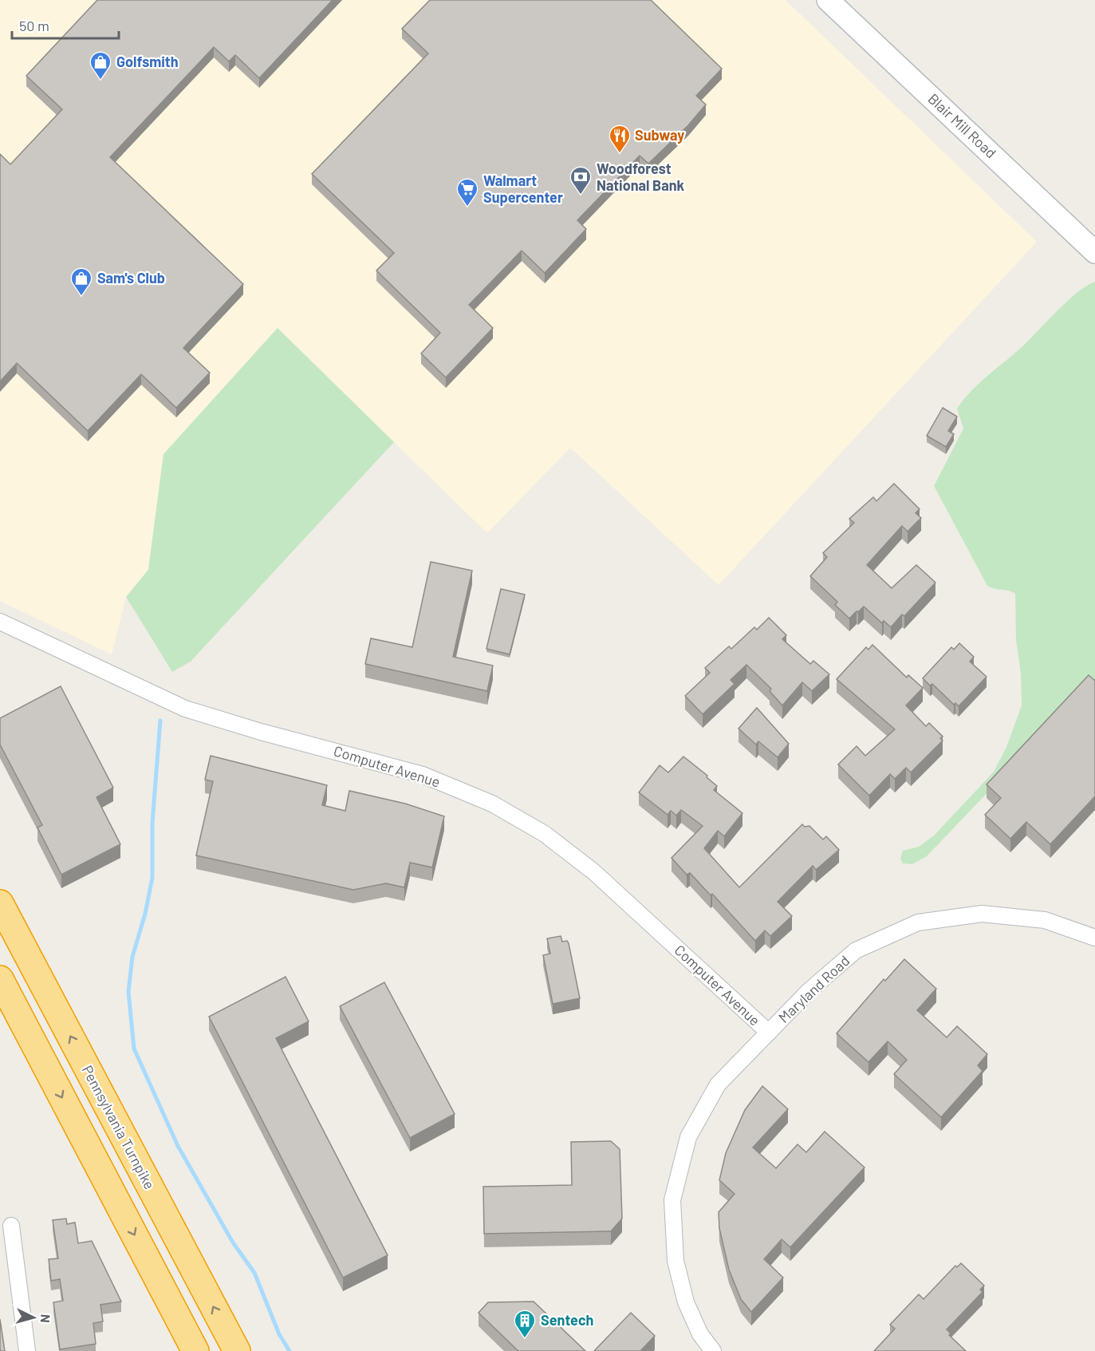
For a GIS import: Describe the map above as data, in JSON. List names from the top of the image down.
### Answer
{
  "streets": {
    "highway": ["Pennsylvania Turnpike"],
    "main road": ["Blair Mill Road"],
    "street": ["Computer Avenue", "Maryland Road"]
  },
  "crossings": [
    ["Computer Avenue", "Maryland Road"]
  ],
  "places": {
    "shop": ["Golfsmith", "Sam's Club"],
    "restaurant": ["Subway"],
    "bank": ["Woodforest National Bank"],
    "supermarket": ["Walmart Supercenter"],
    "building": ["Sentech"]
  },
  "scale_bar": "50 m",
  "north": "right"
}
